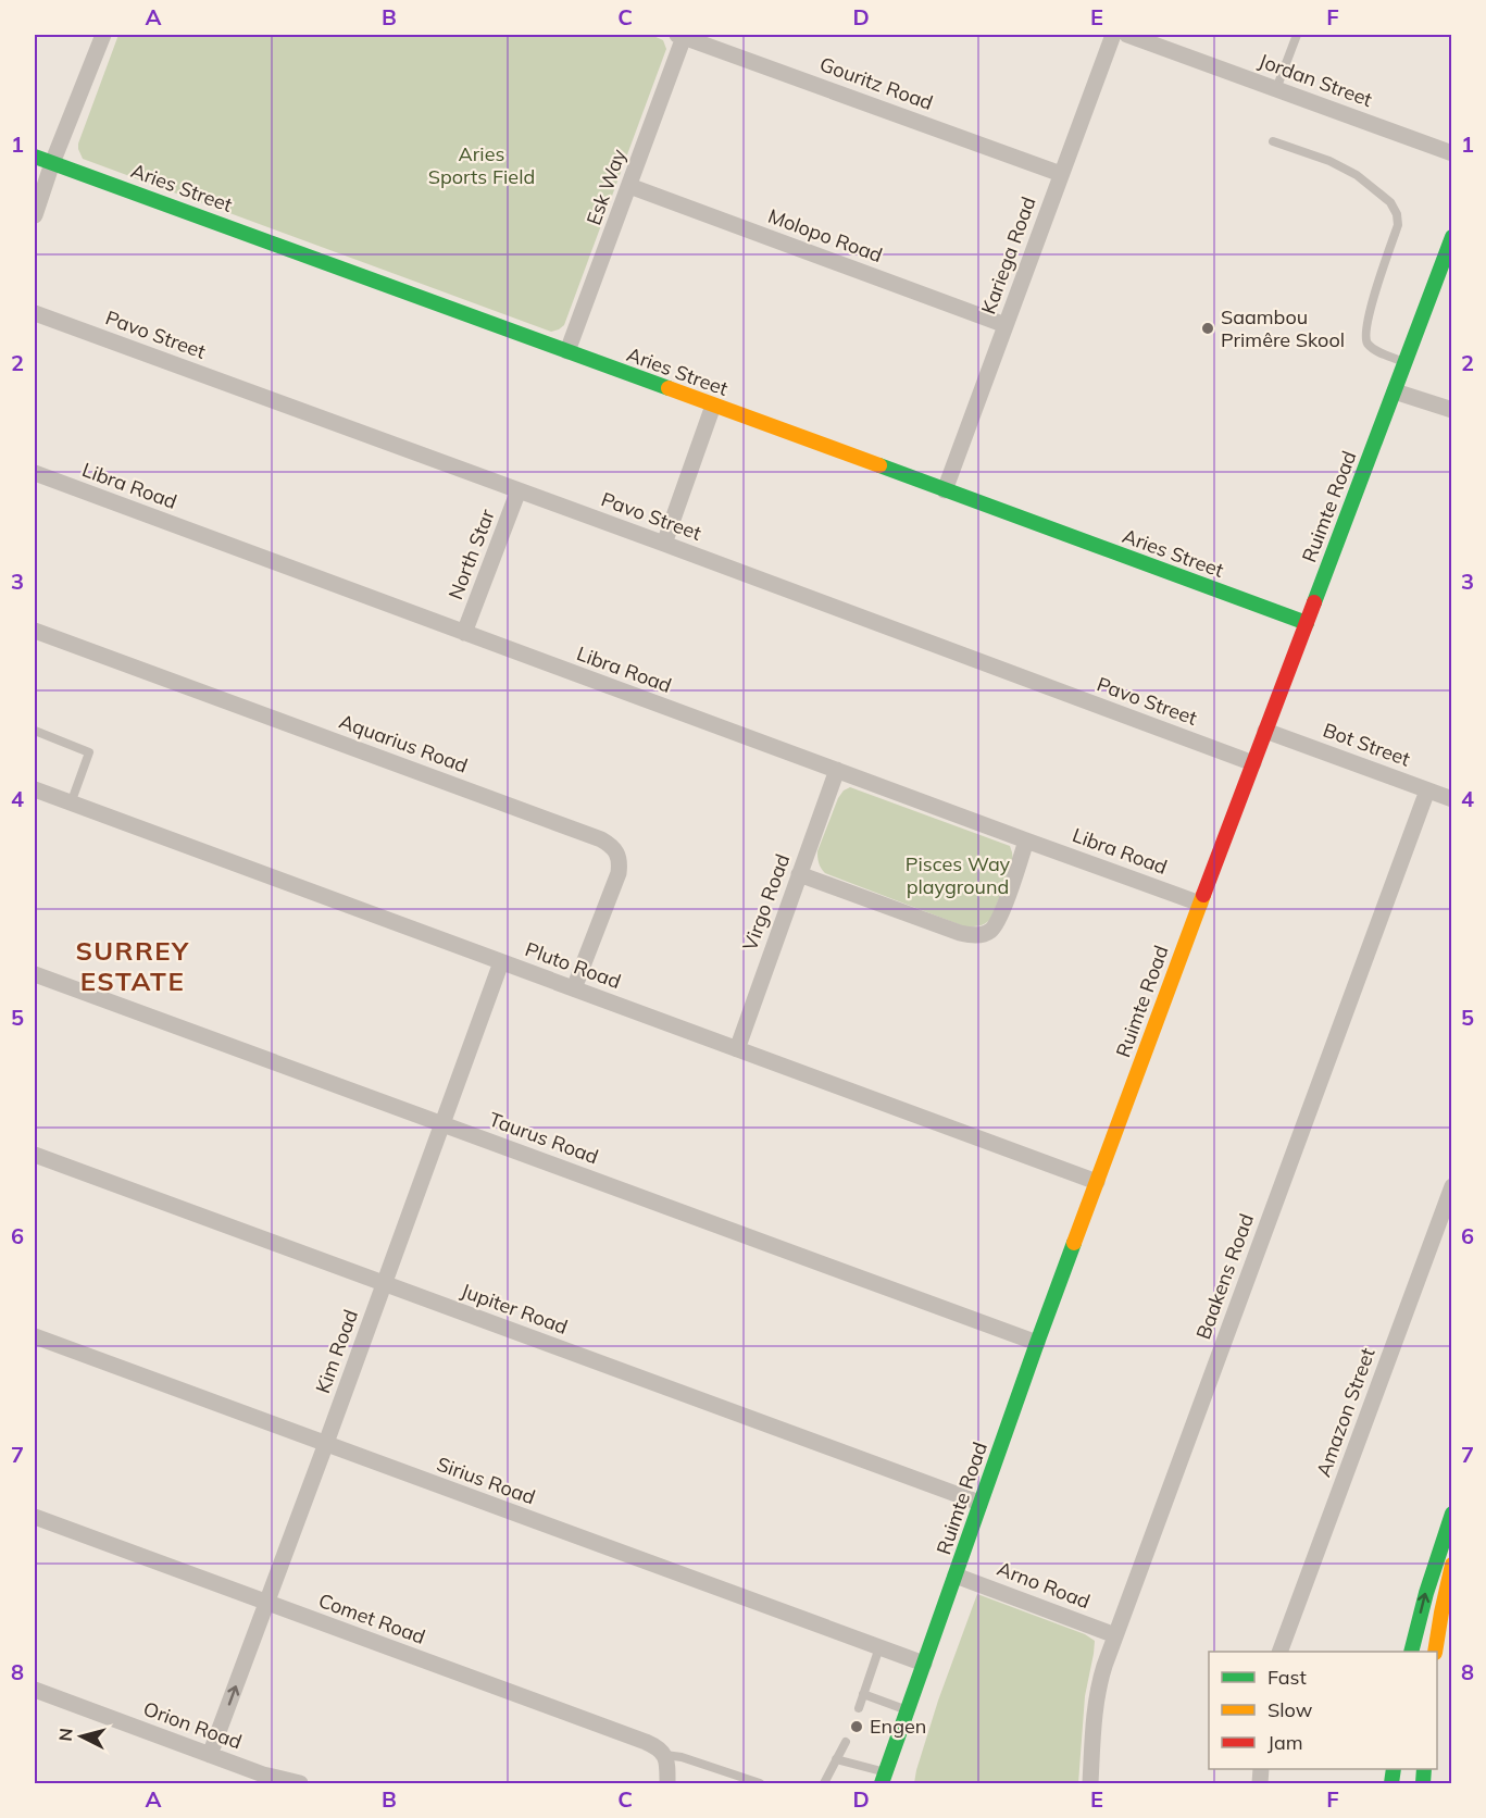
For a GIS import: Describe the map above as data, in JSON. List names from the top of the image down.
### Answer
{
  "streets": {
    "street": [
      "Jordan Street",
      "Gouritz Road",
      "Esk Way",
      "Aries Street",
      "Molopo Road",
      "Kariega Road",
      "Pavo Street",
      "Libra Road",
      "Ruimte Road",
      "North Star",
      "Aquarius Road",
      "Bot Street",
      "Virgo Road",
      "Pluto Road",
      "Taurus Road",
      "Baakens Road",
      "Jupiter Road",
      "Kim Road",
      "Amazon Street",
      "Sirius Road",
      "Arno Road",
      "Comet Road",
      "Orion Road"
    ]
  },
  "crossings": [
    ["Gouritz Road", "Esk Way"],
    ["Gouritz Road", "Kariega Road"],
    ["Esk Way", "Aries Street"],
    ["Esk Way", "Molopo Road"],
    ["Aries Street", "Kariega Road"],
    ["Aries Street", "Ruimte Road"],
    ["Molopo Road", "Kariega Road"],
    ["Pavo Street", "Ruimte Road"],
    ["Pavo Street", "North Star"],
    ["Libra Road", "Ruimte Road"],
    ["Libra Road", "North Star"],
    ["Libra Road", "Virgo Road"],
    ["Ruimte Road", "Bot Street"],
    ["Ruimte Road", "Pluto Road"],
    ["Ruimte Road", "Taurus Road"],
    ["Ruimte Road", "Jupiter Road"],
    ["Ruimte Road", "Sirius Road"],
    ["Ruimte Road", "Arno Road"],
    ["Aquarius Road", "Pluto Road"],
    ["Bot Street", "Baakens Road"],
    ["Virgo Road", "Pluto Road"],
    ["Pluto Road", "Kim Road"],
    ["Taurus Road", "Kim Road"],
    ["Baakens Road", "Arno Road"],
    ["Jupiter Road", "Kim Road"],
    ["Kim Road", "Sirius Road"],
    ["Kim Road", "Comet Road"],
    ["Kim Road", "Orion Road"]
  ],
  "districts": ["SURREY ESTATE"],
  "parks": ["Aries Sports Field", "Pisces Way playground"],
  "places": ["Saambou Primêre Skool", "Engen"],
  "legend": ["Fast", "Slow", "Jam"],
  "north": "left",
  "grid": {
    "columns": [
      "A",
      "B",
      "C",
      "D",
      "E",
      "F"
    ],
    "rows": [
      "1",
      "2",
      "3",
      "4",
      "5",
      "6",
      "7",
      "8"
    ]
  }
}
